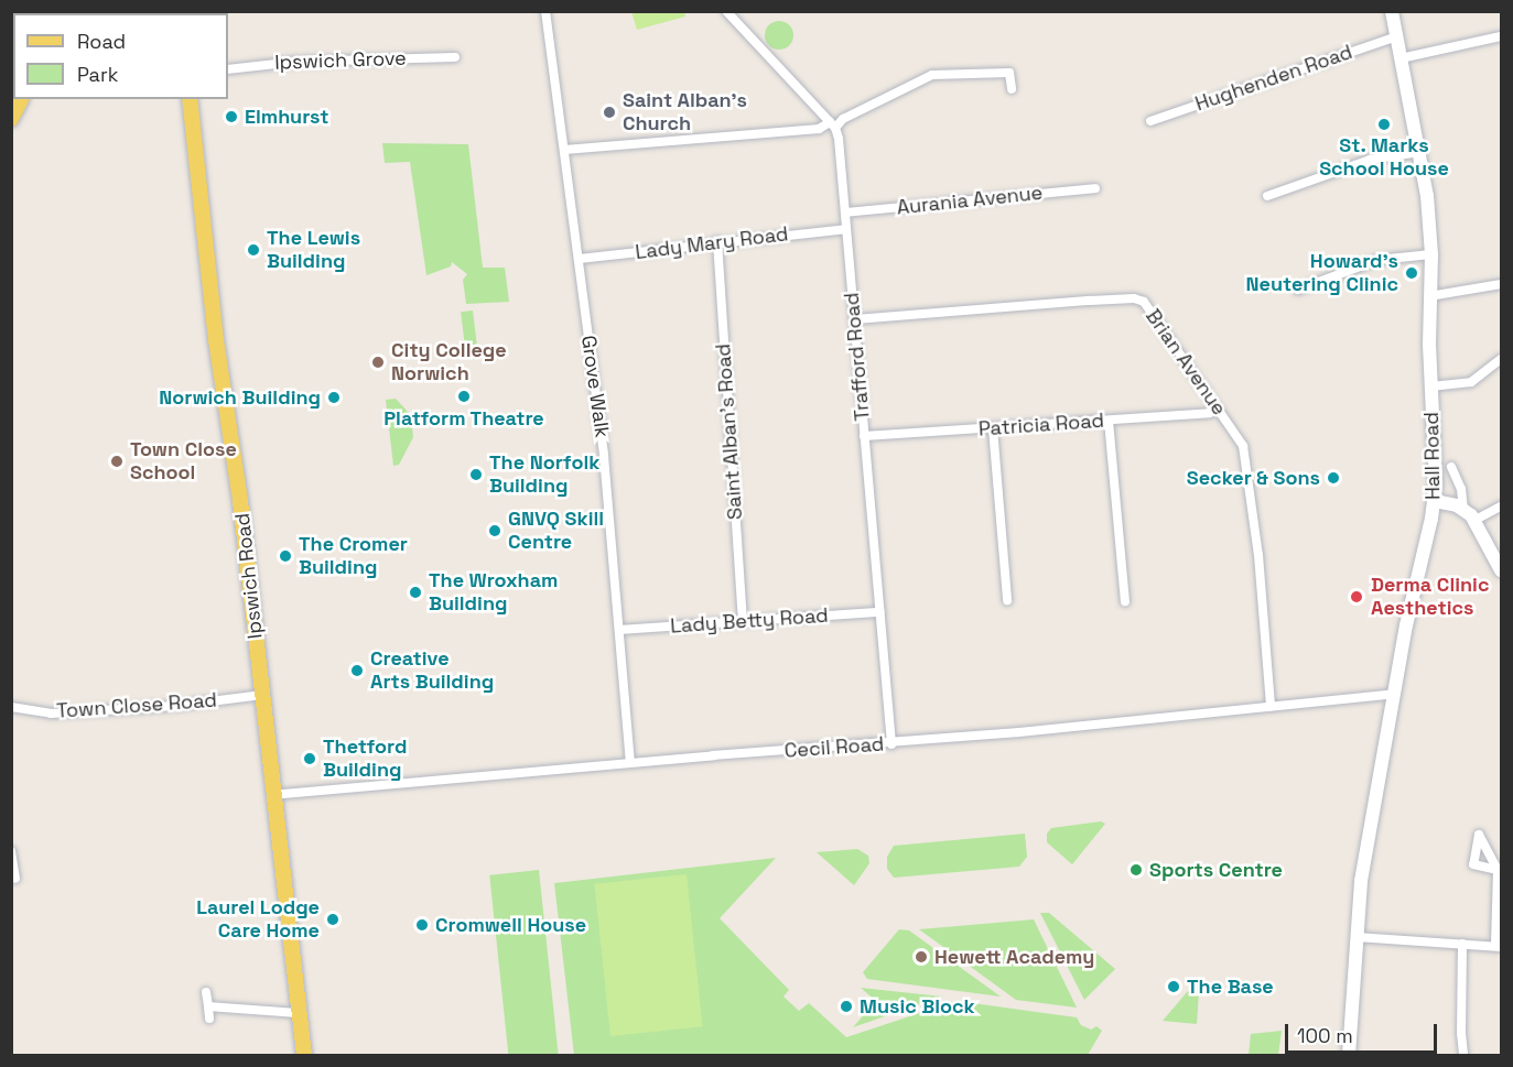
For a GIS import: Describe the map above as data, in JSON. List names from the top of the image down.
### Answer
{
  "streets": {
    "main road": ["Ipswich Road"],
    "street": [
      "Ipswich Grove",
      "Hughenden Road",
      "Aurania Avenue",
      "Lady Mary Road",
      "Trafford Road",
      "Brian Avenue",
      "Grove Walk",
      "Patricia Road",
      "Saint Alban's Road",
      "Hall Road",
      "Lady Betty Road",
      "Town Close Road",
      "Cecil Road"
    ]
  },
  "crossings": [
    ["Hughenden Road", "Hall Road"],
    ["Aurania Avenue", "Trafford Road"],
    ["Lady Mary Road", "Trafford Road"],
    ["Lady Mary Road", "Grove Walk"],
    ["Lady Mary Road", "Saint Alban's Road"],
    ["Trafford Road", "Brian Avenue"],
    ["Trafford Road", "Patricia Road"],
    ["Trafford Road", "Lady Betty Road"],
    ["Trafford Road", "Cecil Road"],
    ["Brian Avenue", "Patricia Road"],
    ["Brian Avenue", "Cecil Road"],
    ["Grove Walk", "Lady Betty Road"],
    ["Grove Walk", "Cecil Road"],
    ["Saint Alban's Road", "Lady Betty Road"],
    ["Hall Road", "Cecil Road"],
    ["Ipswich Road", "Town Close Road"],
    ["Ipswich Road", "Cecil Road"]
  ],
  "places": [
    "Saint Alban's Church",
    "Elmhurst",
    "St. Marks School House",
    "The Lewis Building",
    "Howard's Neutering Clinic",
    "City College Norwich",
    "Platform Theatre",
    "Norwich Building",
    "Town Close School",
    "The Norfolk Building",
    "Secker & Sons",
    "GNVQ Skill Centre",
    "The Cromer Building",
    "The Wroxham Building",
    "Derma Clinic Aesthetics",
    "Creative Arts Building",
    "Thetford Building",
    "Sports Centre",
    "Laurel Lodge Care Home",
    "Cromwell House",
    "Hewett Academy",
    "The Base",
    "Music Block"
  ],
  "legend": ["Road", "Park"],
  "scale_bar": "100 m"
}
